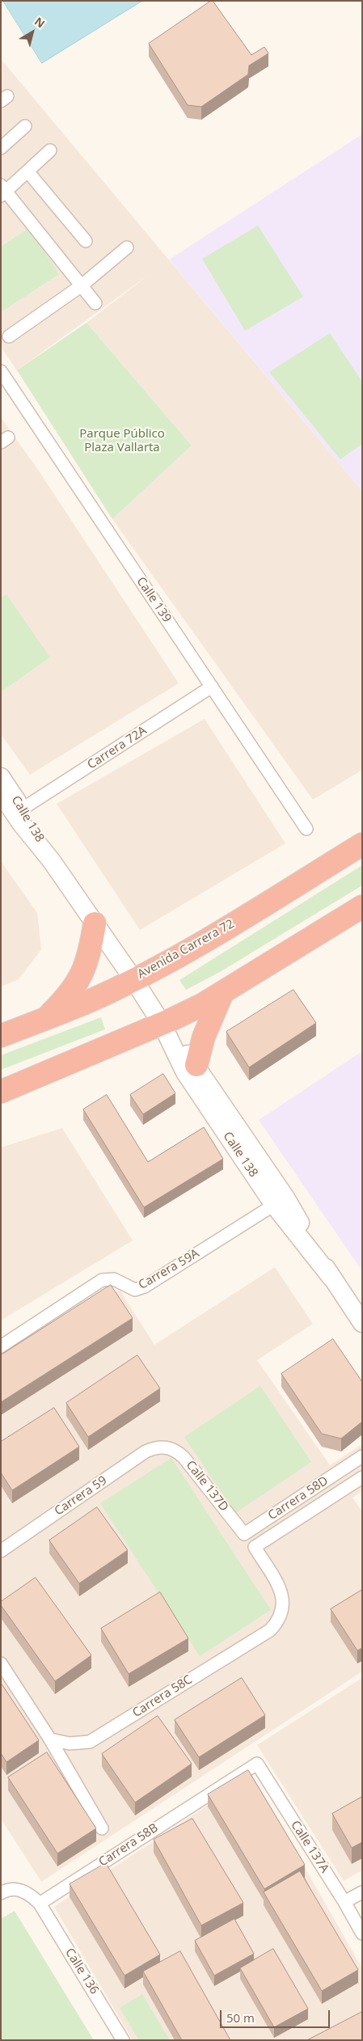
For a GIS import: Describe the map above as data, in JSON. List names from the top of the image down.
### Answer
{
  "streets": {
    "highway": ["Avenida Carrera 72"],
    "main road": ["Calle 138"],
    "street": [
      "Calle 139",
      "Carrera 72A",
      "Carrera 59A",
      "Calle 137D",
      "Carrera 59",
      "Carrera 58D",
      "Carrera 58C",
      "Carrera 58B",
      "Calle 137A",
      "Calle 136"
    ]
  },
  "crossings": [
    ["Calle 139", "Carrera 72A"],
    ["Carrera 72A", "Calle 138"],
    ["Calle 138", "Avenida Carrera 72"],
    ["Calle 138", "Carrera 59A"],
    ["Calle 137D", "Carrera 59"],
    ["Calle 137D", "Carrera 58D"],
    ["Carrera 58D", "Carrera 58C"],
    ["Carrera 58B", "Calle 137A"],
    ["Carrera 58B", "Calle 136"]
  ],
  "parks": ["Parque Público Plaza Vallarta"],
  "scale_bar": "50 m",
  "north": "top right"
}
